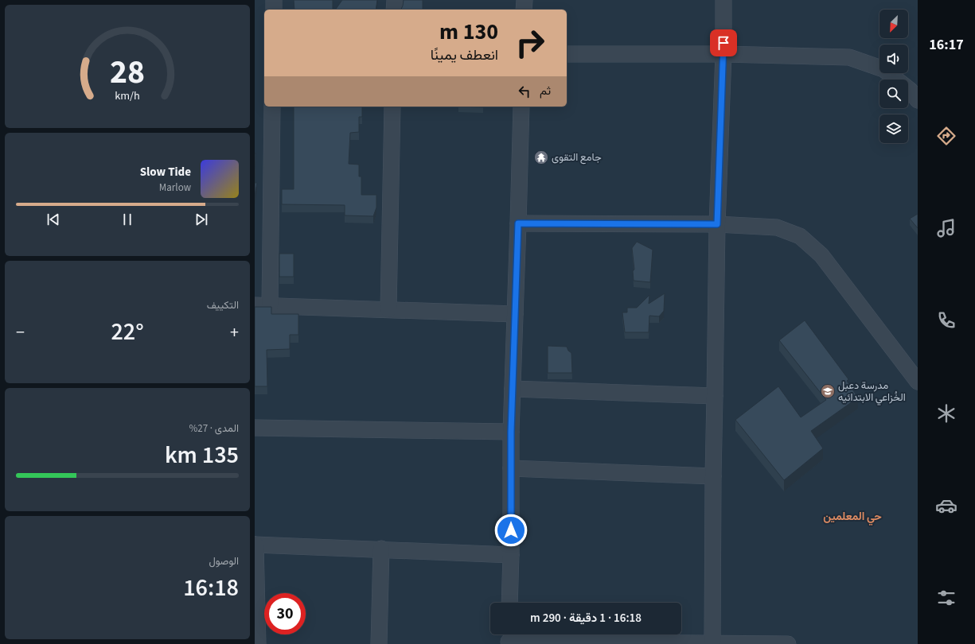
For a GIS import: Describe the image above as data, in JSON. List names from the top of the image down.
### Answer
{
  "districts": ["حي المعلمین"],
  "places": {
    "temple": ["جامع التقوى"],
    "school or university": ["مدرسة دعبل الخُزاعي الابتدائيه"]
  },
  "north": "bottom left",
  "page": {
    "tabs": "16:17",
    "turn": ["130 m", "انعطف يمينًا"],
    "then": "ثم",
    "song": ["Slow Tide", "Marlow"],
    "tile": [
      "التكييف",
      ["المدى · 27%", "135 km"],
      ["الوصول", "16:18"]
    ],
    "heat": ["−", "22°", "+"],
    "limit": "30",
    "trip": "16:18 · 1 دقيقة · 290 m",
    "gauge": ["28", "km/h"]
  }
}
